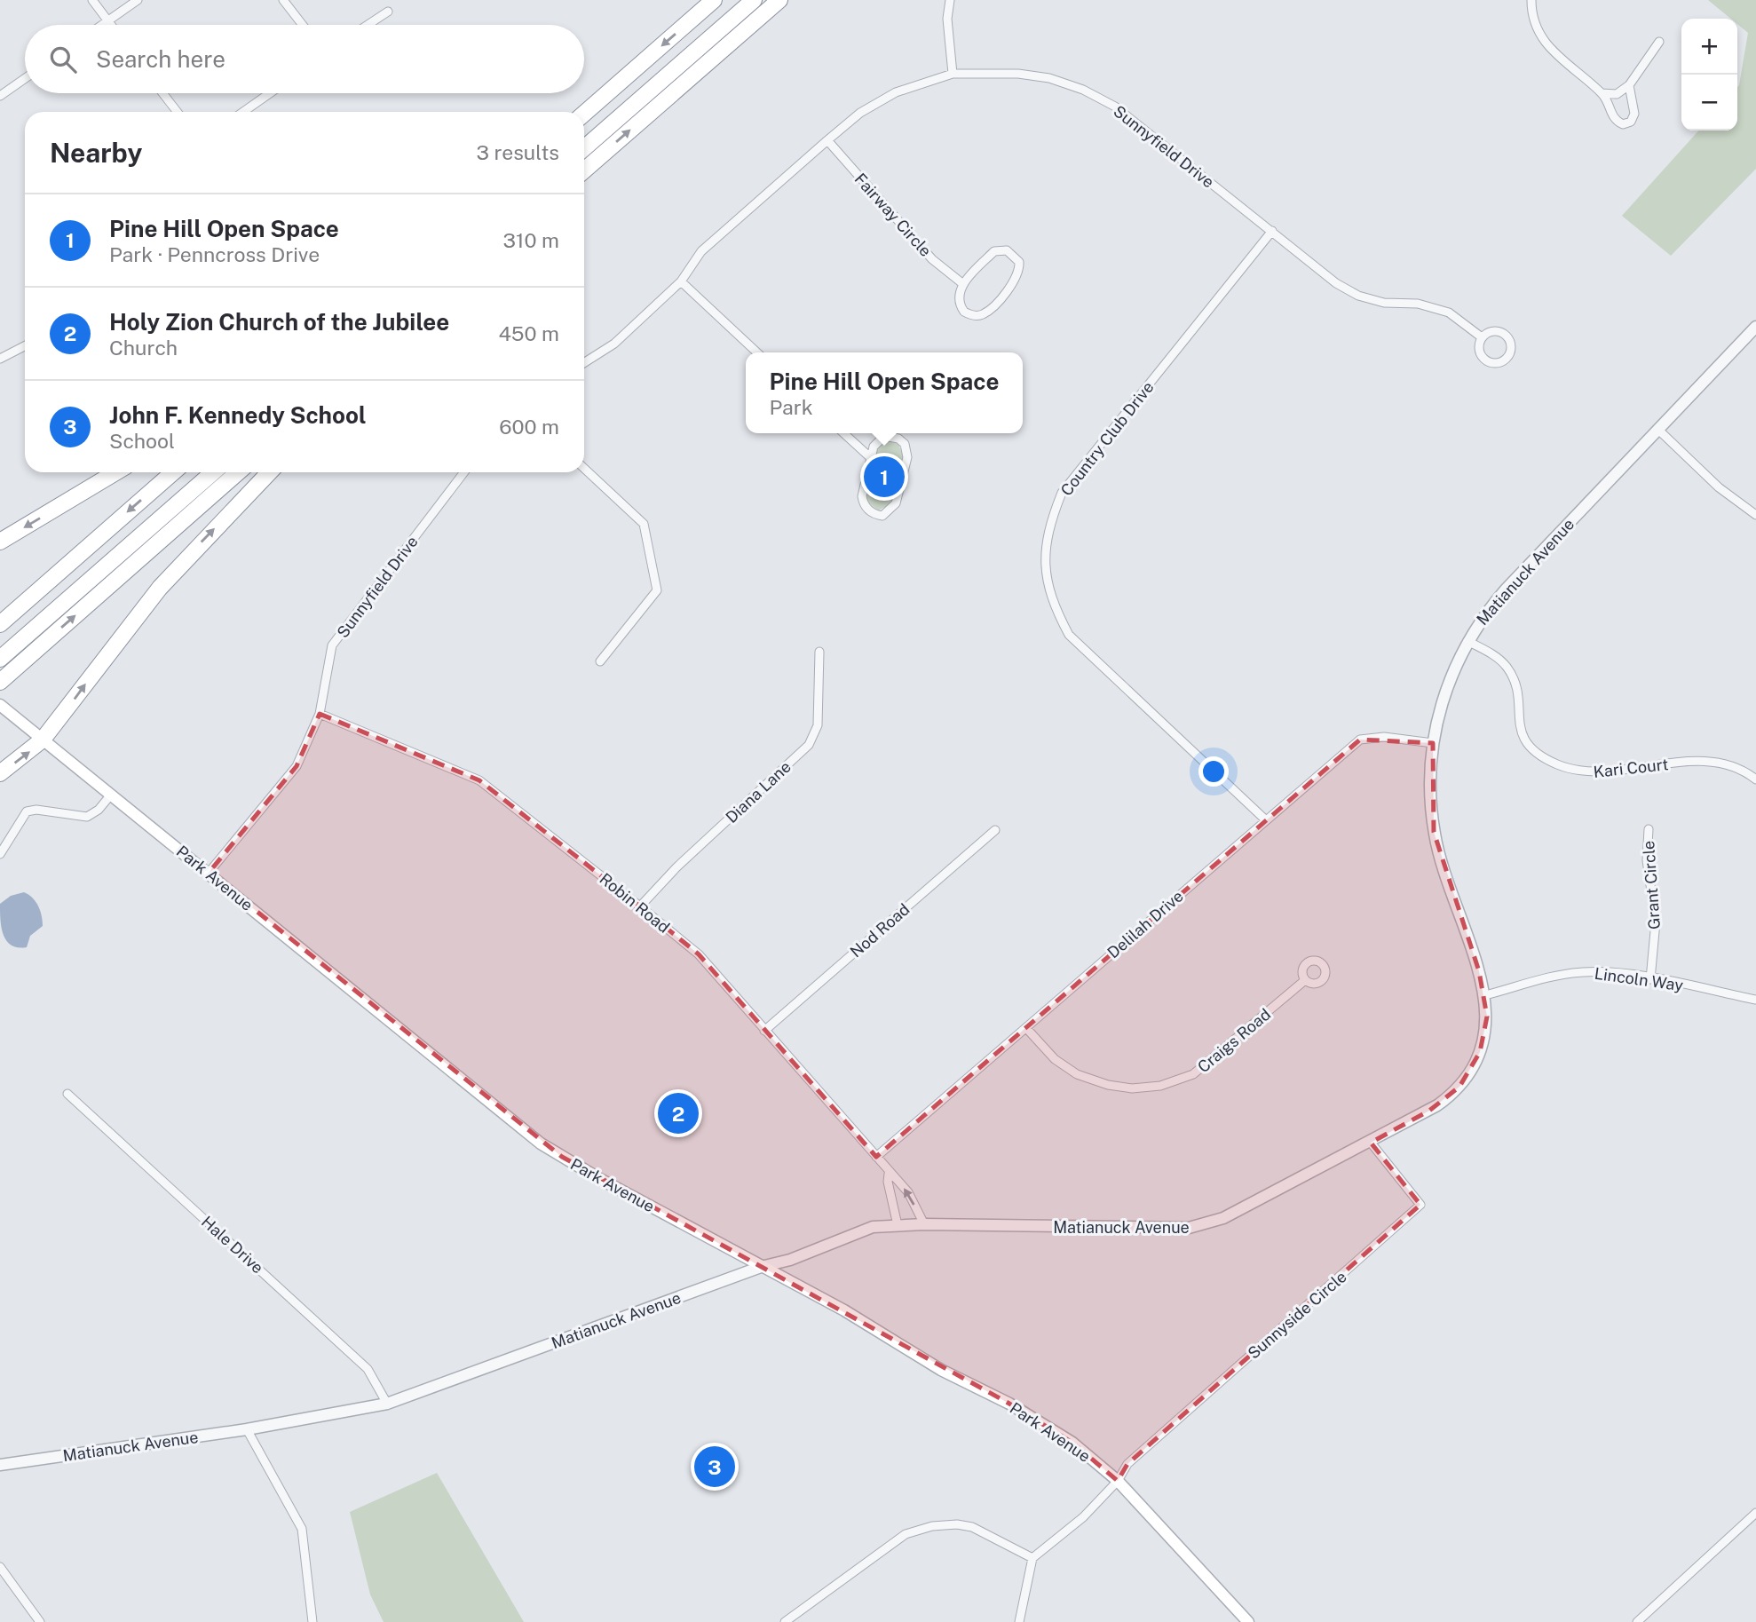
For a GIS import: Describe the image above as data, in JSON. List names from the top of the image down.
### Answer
{
  "streets": {
    "main road": ["Park Avenue"],
    "street": [
      "Sunnyfield Drive",
      "Fairway Circle",
      "Country Club Drive",
      "Matianuck Avenue",
      "Kari Court",
      "Diana Lane",
      "Grant Circle",
      "Robin Road",
      "Delilah Drive",
      "Nod Road",
      "Lincoln Way",
      "Craigs Road",
      "Hale Drive",
      "Sunnyside Circle"
    ]
  },
  "crossings": [
    ["Sunnyfield Drive", "Fairway Circle"],
    ["Sunnyfield Drive", "Country Club Drive"],
    ["Sunnyfield Drive", "Park Avenue"],
    ["Sunnyfield Drive", "Robin Road"],
    ["Country Club Drive", "Delilah Drive"],
    ["Matianuck Avenue", "Kari Court"],
    ["Matianuck Avenue", "Park Avenue"],
    ["Matianuck Avenue", "Robin Road"],
    ["Matianuck Avenue", "Delilah Drive"],
    ["Matianuck Avenue", "Lincoln Way"],
    ["Matianuck Avenue", "Hale Drive"],
    ["Matianuck Avenue", "Sunnyside Circle"],
    ["Diana Lane", "Robin Road"],
    ["Park Avenue", "Sunnyside Circle"],
    ["Grant Circle", "Lincoln Way"],
    ["Robin Road", "Delilah Drive"],
    ["Robin Road", "Nod Road"],
    ["Delilah Drive", "Craigs Road"]
  ],
  "page": {
    "map_buttons": ["+", "−"],
    "search": "Search here",
    "heading": ["Nearby", "3 results"],
    "list": [
      {
        "mark": "1",
        "name": "Pine Hill Open Space",
        "note": "Park · Penncross Drive",
        "value": "310 m"
      },
      {
        "mark": "2",
        "name": "Holy Zion Church of the Jubilee",
        "note": "Church",
        "value": "450 m"
      },
      {
        "mark": "3",
        "name": "John F. Kennedy School",
        "note": "School",
        "value": "600 m"
      }
    ],
    "popup": ["Pine Hill Open Space", "Park"],
    "pins": ["1", "2", "3"]
  }
}
